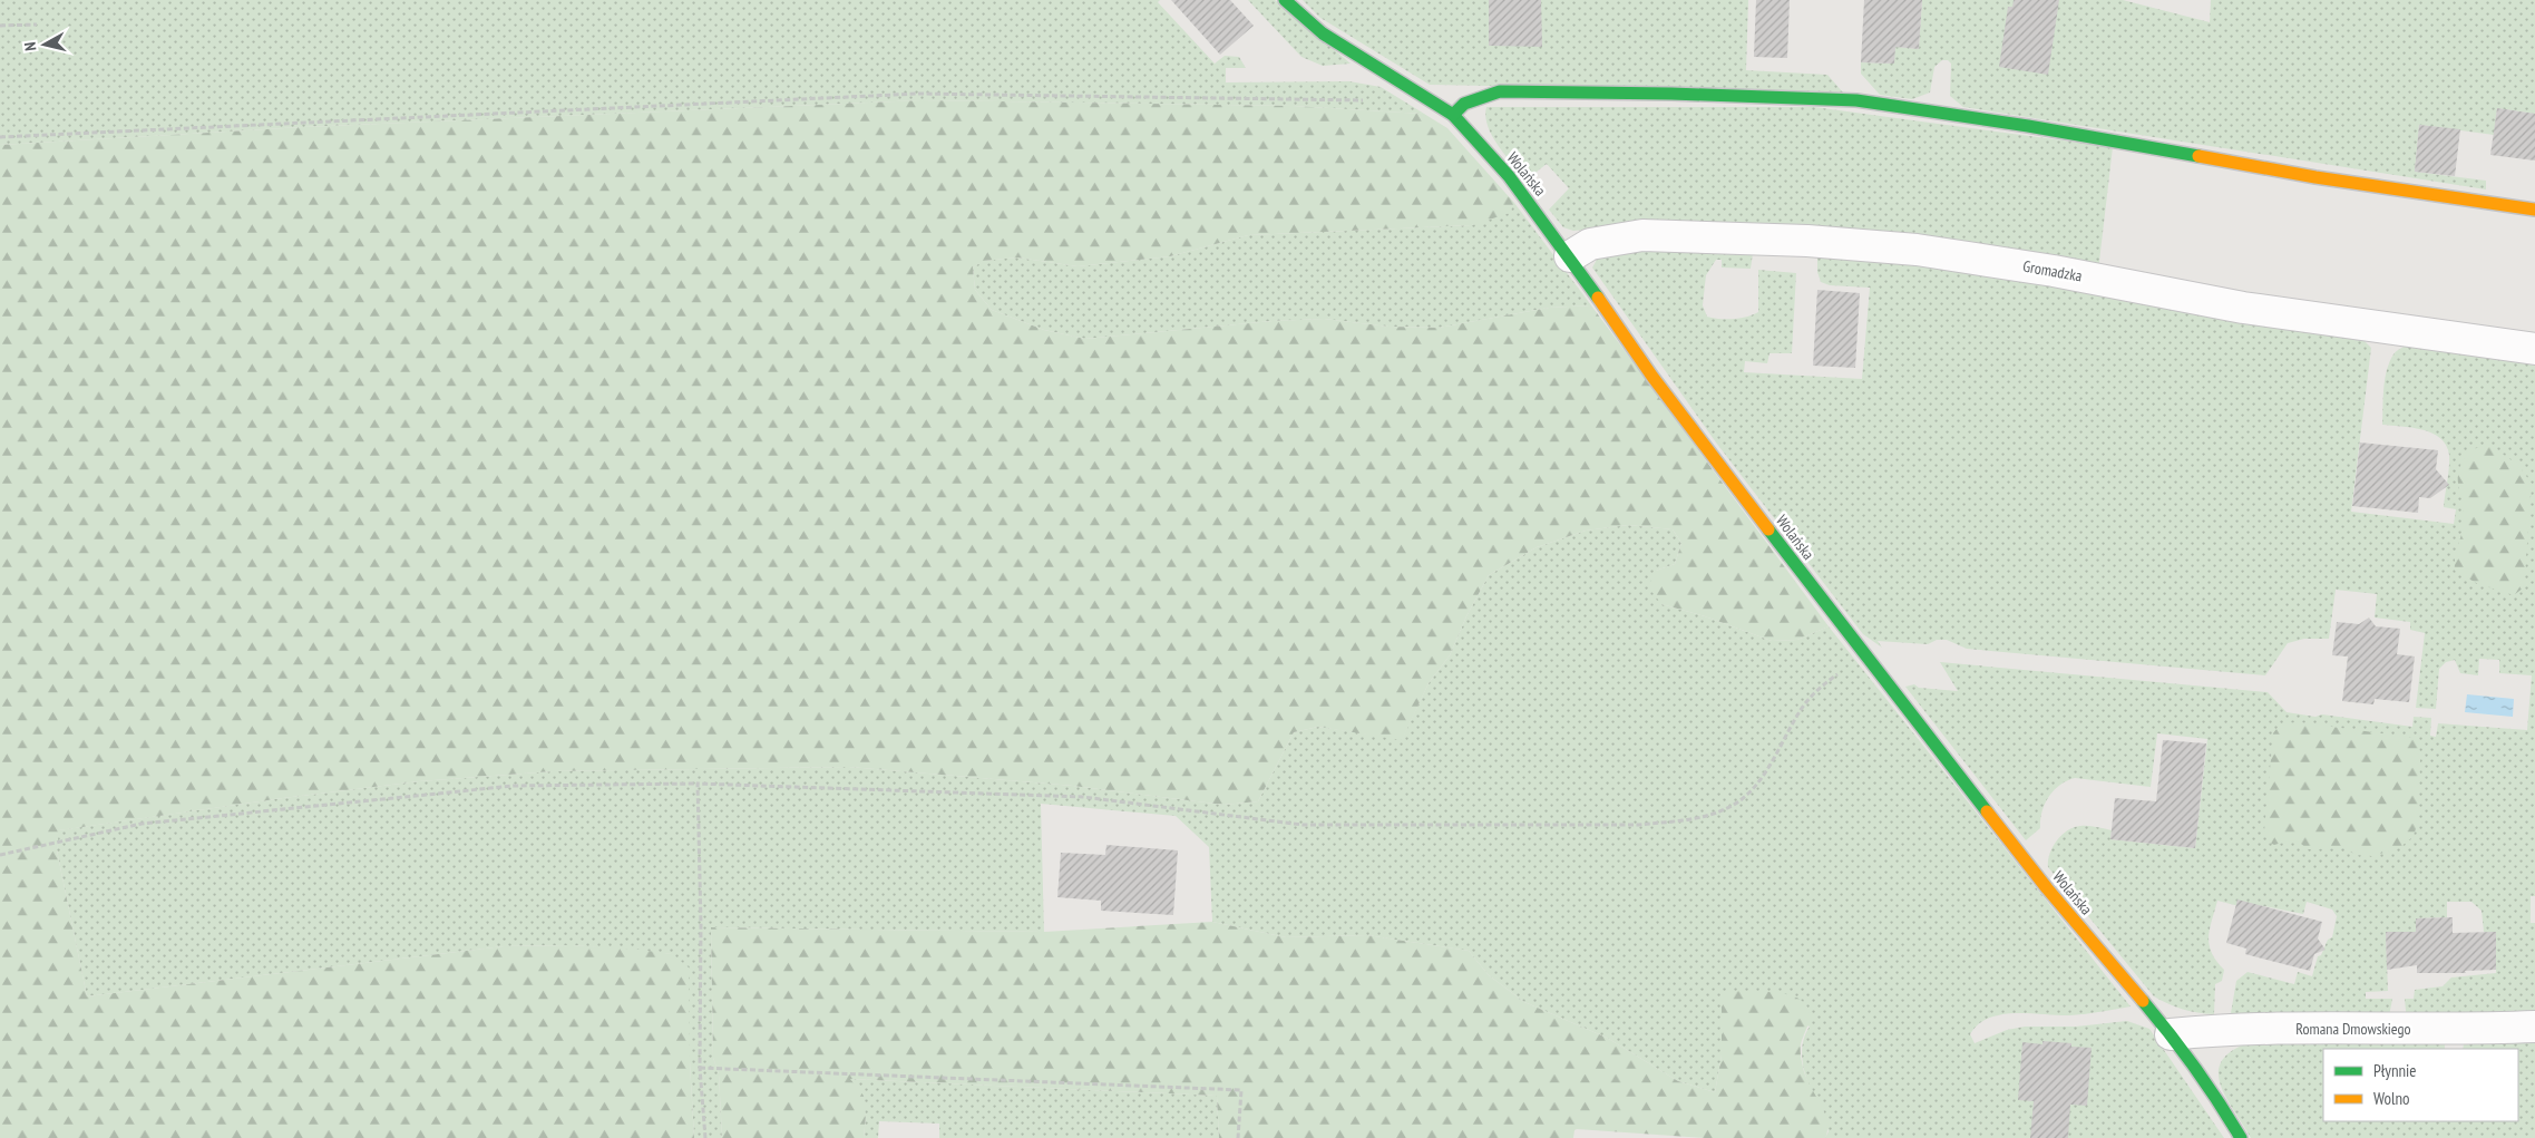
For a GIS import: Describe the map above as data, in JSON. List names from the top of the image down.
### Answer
{
  "streets": {
    "street": ["Wolańska", "Gromadzka", "Romana Dmowskiego"]
  },
  "crossings": [
    ["Wolańska", "Gromadzka"],
    ["Wolańska", "Romana Dmowskiego"]
  ],
  "legend": ["Płynnie", "Wolno"],
  "north": "left"
}
